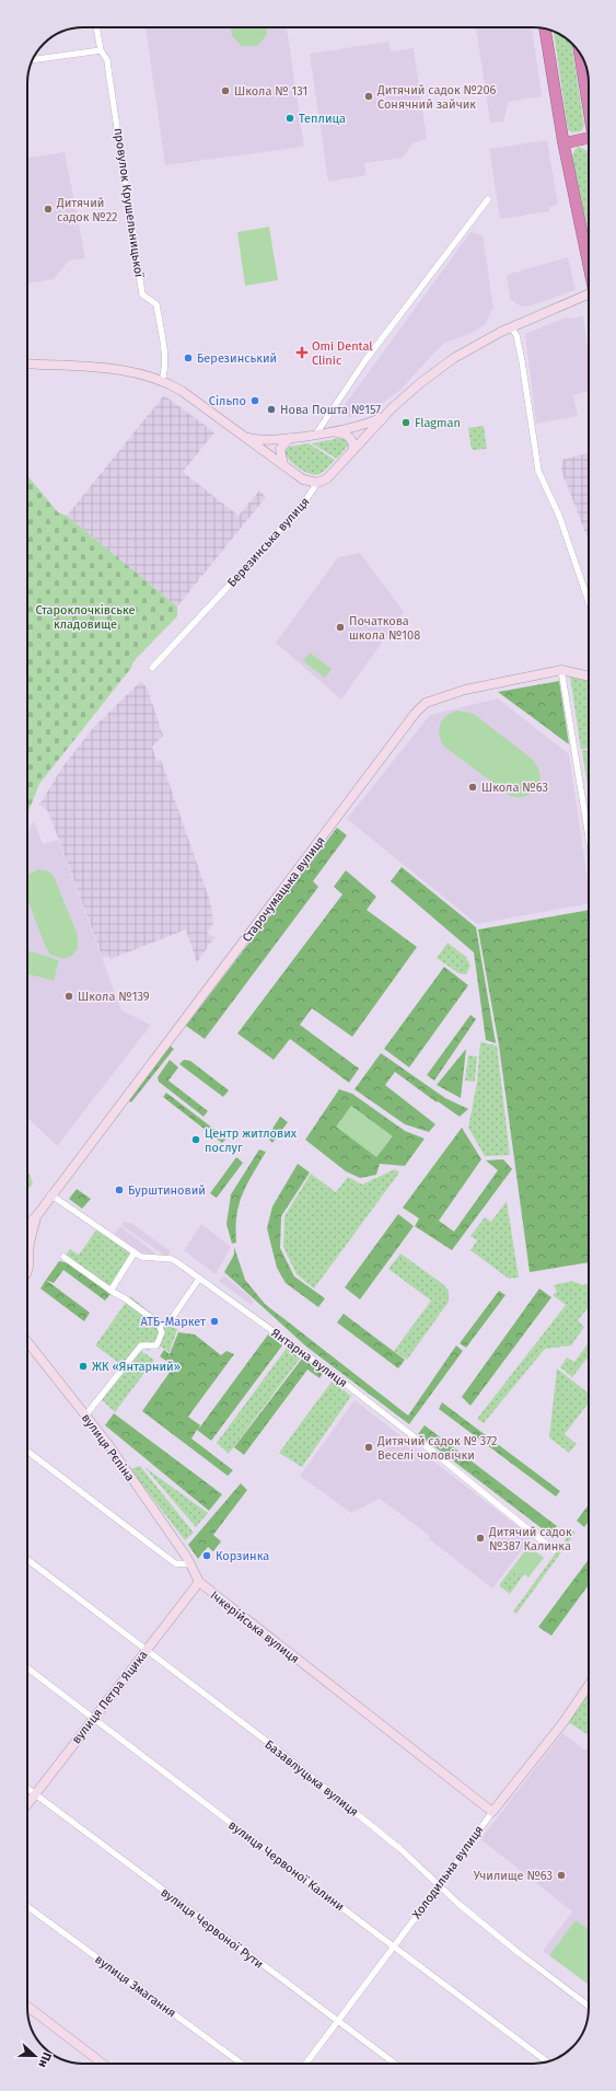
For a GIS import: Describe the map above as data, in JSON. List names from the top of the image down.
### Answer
{
  "streets": {
    "street": [
      "провулок Крушельницької",
      "Березинська вулиця",
      "Старочумацька вулиця",
      "Янтарна вулиця",
      "вулиця Рєпіна",
      "Ічкерійська вулиця",
      "вулиця Петра Яцика",
      "Базавлуцька вулиця",
      "вулиця Червоної Калини",
      "Холодильна вулиця",
      "вулиця Червоної Рути",
      "вулиця Змагання"
    ]
  },
  "crossings": [
    ["Старочумацька вулиця", "Янтарна вулиця"],
    ["вулиця Рєпіна", "Ічкерійська вулиця"],
    ["Ічкерійська вулиця", "вулиця Петра Яцика"],
    ["Ічкерійська вулиця", "Холодильна вулиця"],
    ["вулиця Петра Яцика", "Базавлуцька вулиця"],
    ["вулиця Петра Яцика", "вулиця Червоної Калини"],
    ["вулиця Петра Яцика", "вулиця Червоної Рути"],
    ["Базавлуцька вулиця", "Холодильна вулиця"],
    ["вулиця Червоної Калини", "Холодильна вулиця"],
    ["Холодильна вулиця", "вулиця Червоної Рути"]
  ],
  "parks": ["Староклочківське кладовище"],
  "places": {
    "other": [
      "Школа № 131",
      "Дитячий садок №206 Сонячний зайчик",
      "Теплица",
      "Дитячий садок №22",
      "Березинський",
      "Сільпо",
      "Нова Пошта №157",
      "Flagman",
      "Початкова школа №108",
      "Школа №63",
      "Школа №139",
      "Центр житлових послуг",
      "Бурштиновий",
      "АТБ-Маркет",
      "ЖК «Янтарний»",
      "Дитячий садок № 372 Веселі чоловічки",
      "Дитячий садок №387 Калинка",
      "Корзинка",
      "Училище №63"
    ],
    "health": ["Omi Dental Clinic"]
  },
  "north": "right"
}
